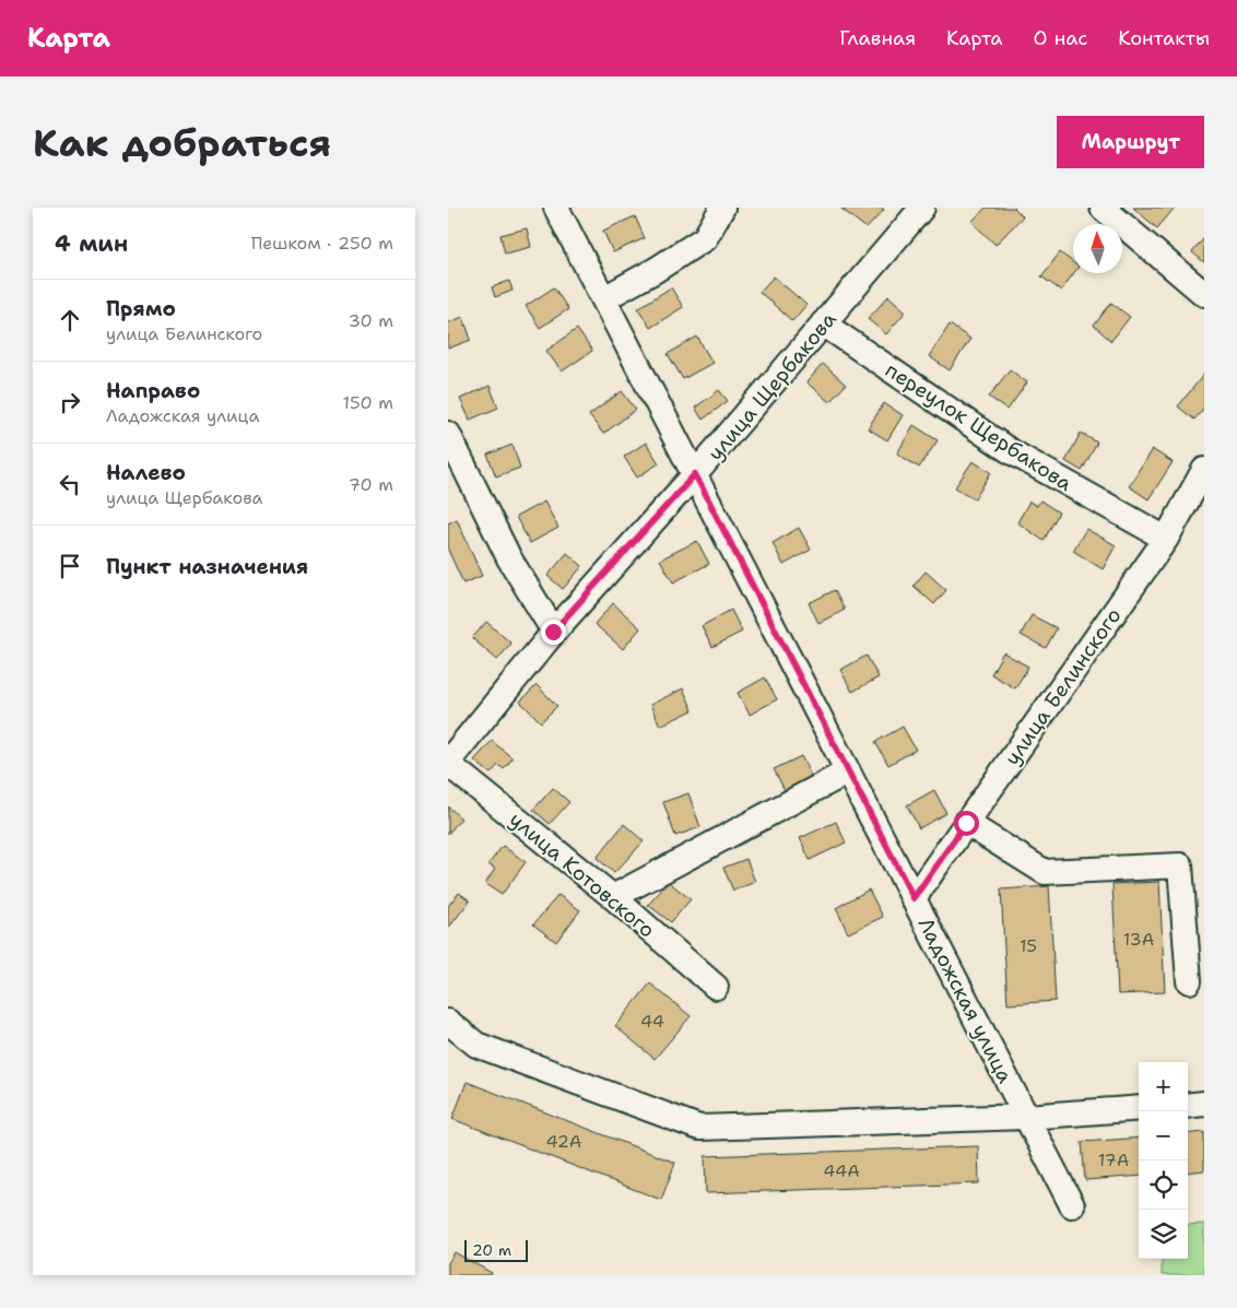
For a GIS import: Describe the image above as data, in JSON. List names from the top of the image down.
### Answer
{
  "streets": {
    "street": [
      "улица Щербакова",
      "переулок Щербакова",
      "улица Белинского",
      "улица Котовского",
      "Ладожская улица"
    ]
  },
  "crossings": [
    ["улица Щербакова", "переулок Щербакова"],
    ["улица Щербакова", "улица Котовского"],
    ["улица Щербакова", "Ладожская улица"],
    ["переулок Щербакова", "улица Белинского"],
    ["улица Белинского", "Ладожская улица"]
  ],
  "house_numbers": [
    "13А",
    "15",
    "44",
    "42А",
    "17А",
    "44А"
  ],
  "scale_bar": "20 m",
  "north": "top",
  "page": {
    "header": "Карта",
    "nav": [
      "Главная",
      "Карта",
      "О нас",
      "Контакты"
    ],
    "buttons": "Маршрут",
    "title": "Как добраться",
    "heading": ["4 мин", "Пешком · 250 m"],
    "list": [
      ["Прямо", "улица Белинского", "30 m"],
      ["Направо", "Ладожская улица", "150 m"],
      ["Налево", "улица Щербакова", "70 m"],
      "Пункт назначения"
    ],
    "map_buttons": ["+", "−"],
    "scale": "20 m"
  }
}
